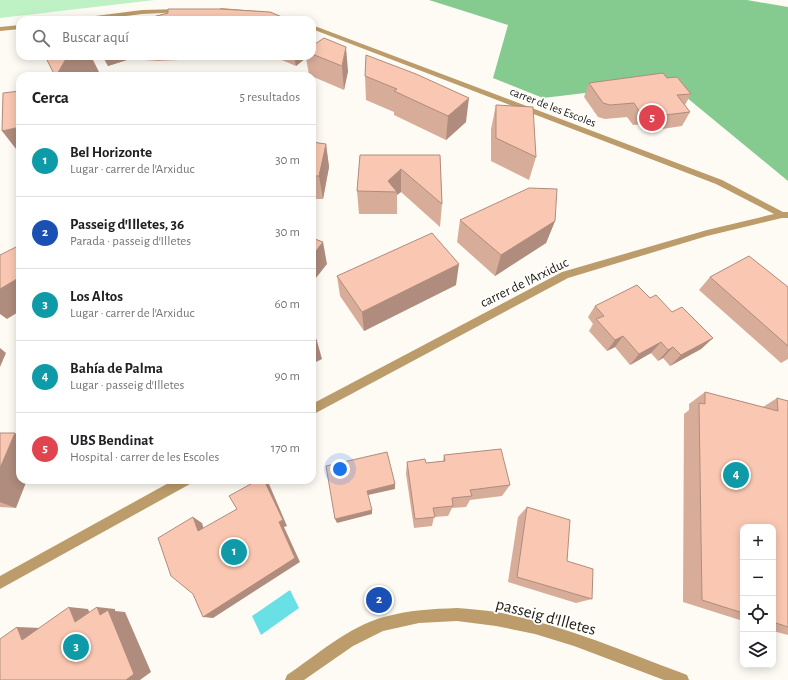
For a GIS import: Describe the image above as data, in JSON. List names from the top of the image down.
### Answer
{
  "streets": {
    "street": ["carrer de les Escoles", "carrer de l'Arxiduc", "passeig d'Illetes"]
  },
  "crossings": [
    ["carrer de les Escoles", "carrer de l'Arxiduc"]
  ],
  "page": {
    "search": "Buscar aquí",
    "heading": ["Cerca", "5 resultados"],
    "pins": [
      "5",
      "4",
      "1",
      "2",
      "3"
    ],
    "list": [
      {
        "mark": "1",
        "name": "Bel Horizonte",
        "note": "Lugar · carrer de l'Arxiduc",
        "value": "30 m"
      },
      {
        "mark": "2",
        "name": "Passeig d'Illetes, 36",
        "note": "Parada · passeig d'Illetes",
        "value": "30 m"
      },
      {
        "mark": "3",
        "name": "Los Altos",
        "note": "Lugar · carrer de l'Arxiduc",
        "value": "60 m"
      },
      {
        "mark": "4",
        "name": "Bahía de Palma",
        "note": "Lugar · passeig d'Illetes",
        "value": "90 m"
      },
      {
        "mark": "5",
        "name": "UBS Bendinat",
        "note": "Hospital · carrer de les Escoles",
        "value": "170 m"
      }
    ],
    "map_buttons": ["+", "−"]
  }
}
